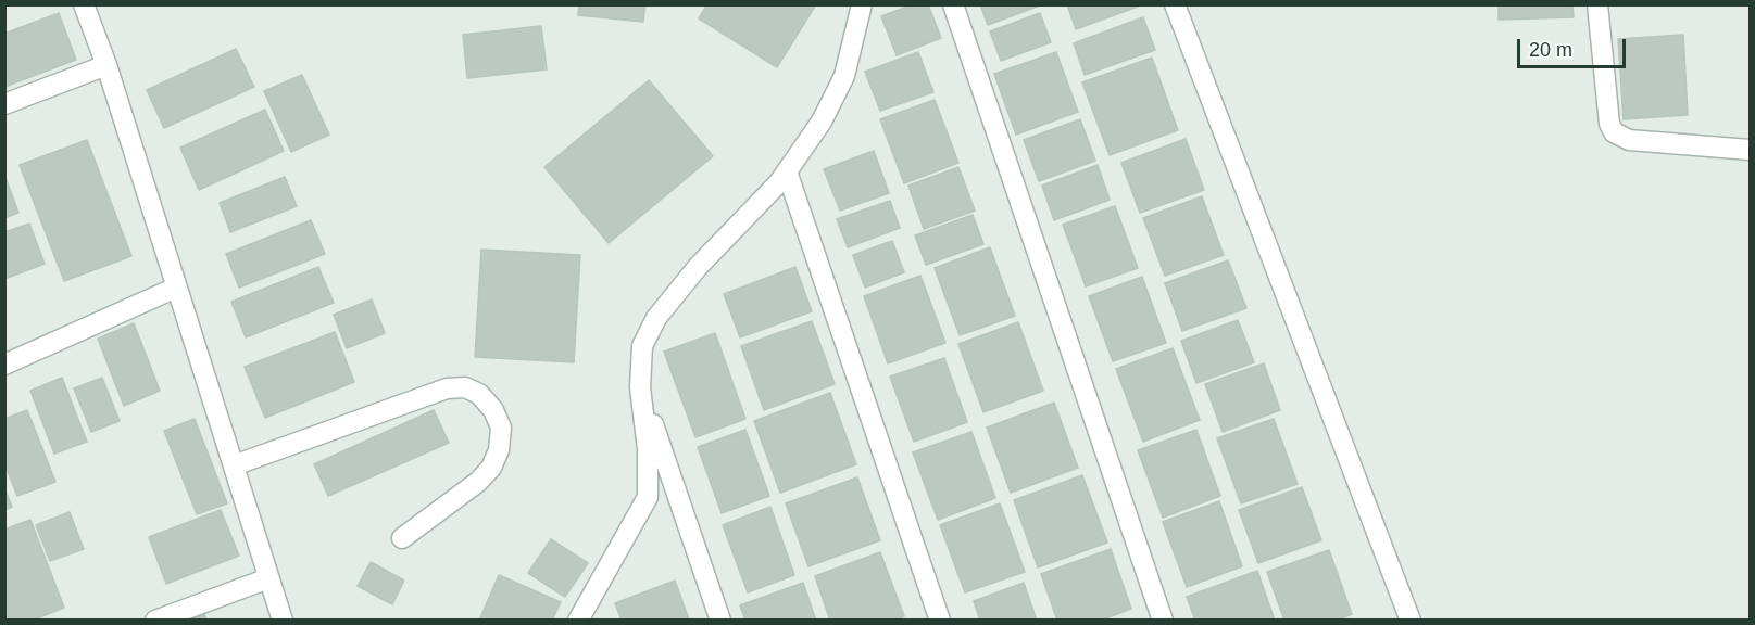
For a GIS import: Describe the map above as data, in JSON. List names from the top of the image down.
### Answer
{
  "scale_bar": "20 m"
}
